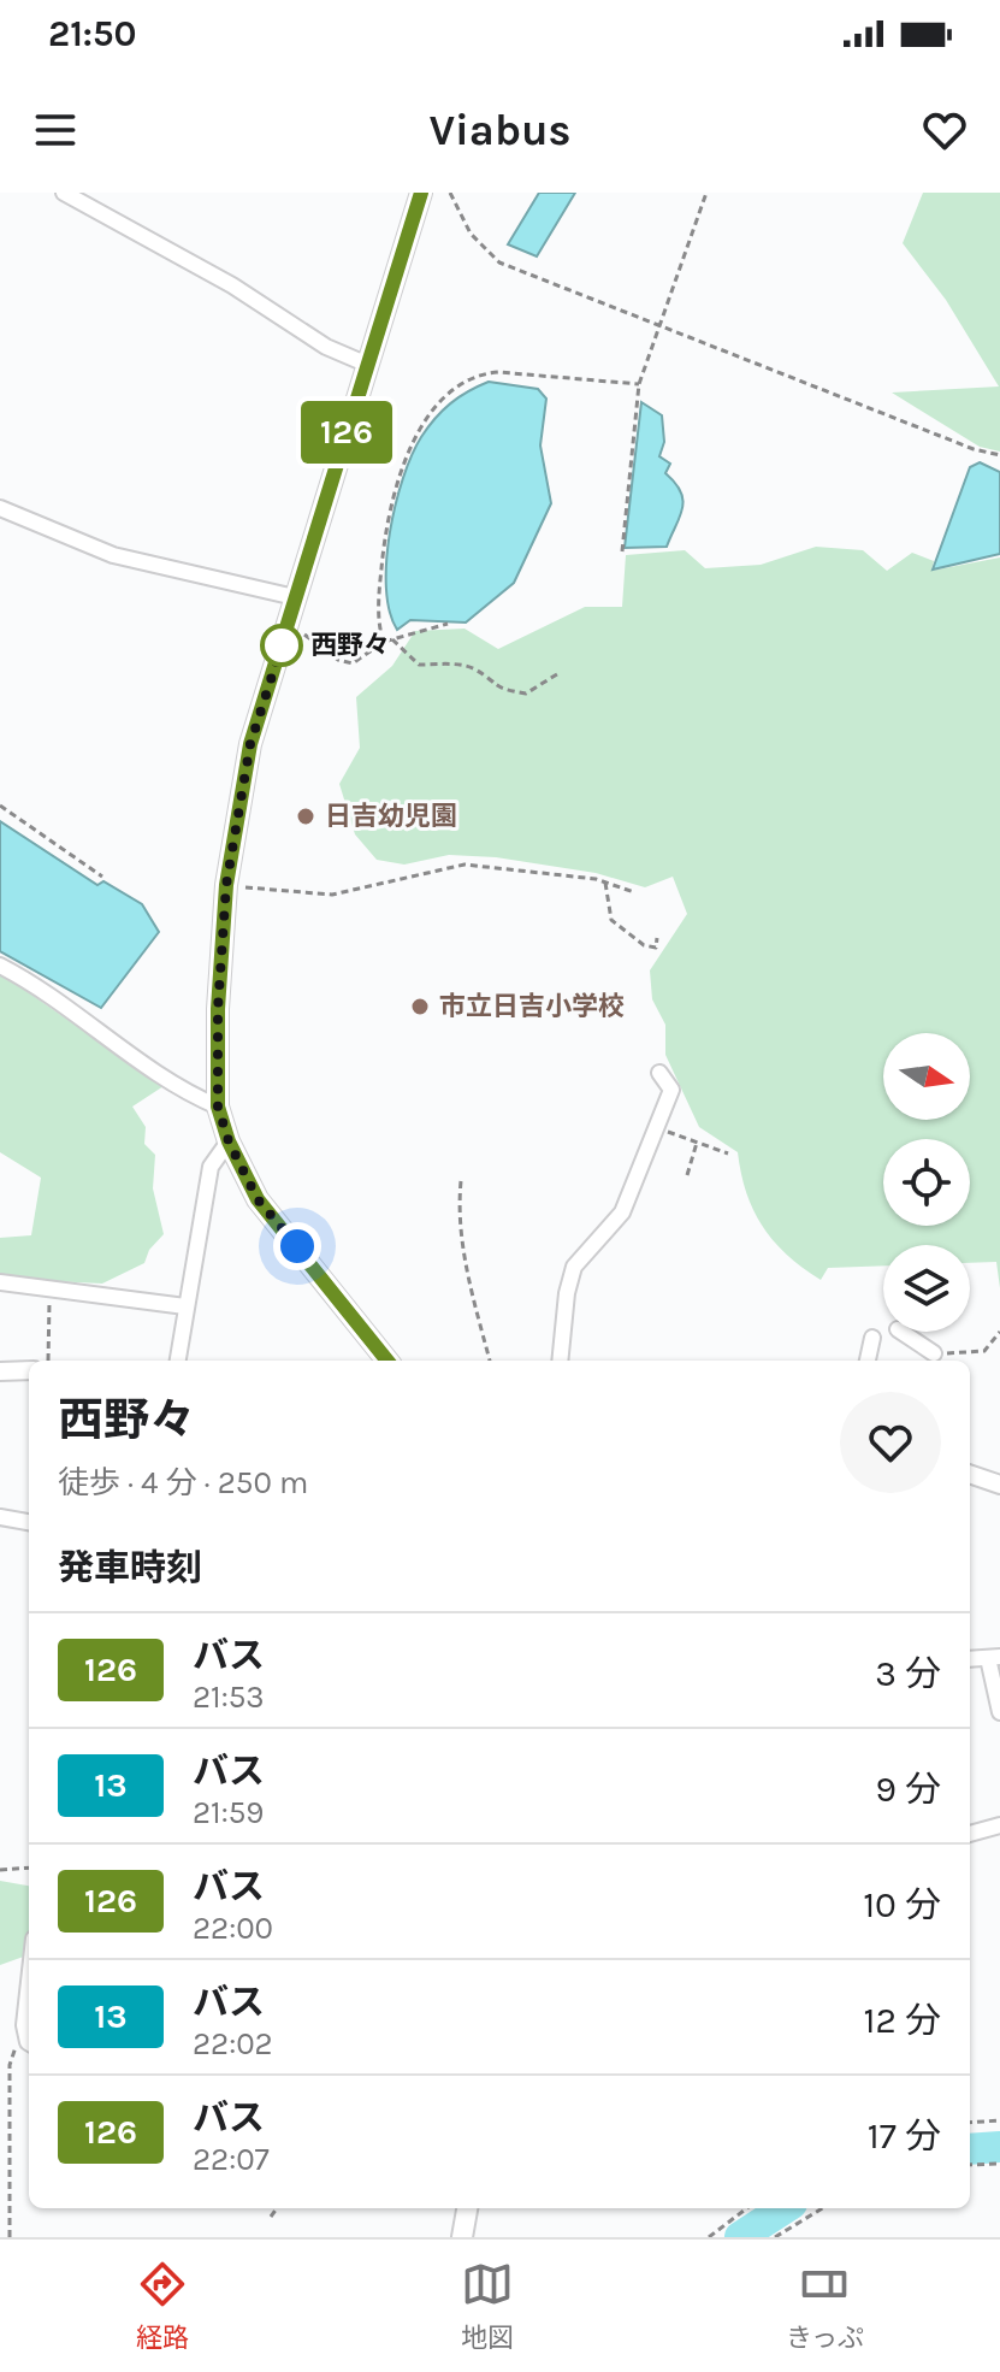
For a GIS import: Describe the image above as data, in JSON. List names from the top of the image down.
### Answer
{
  "places": ["西野々", "日吉幼児園", "市立日吉小学校"],
  "lines": ["bus line 126"],
  "north": "right",
  "page": {
    "status": "21:50",
    "header": "Viabus",
    "on_map": "126",
    "heading": [
      ["西野々", "徒歩 · 4 分 · 250 m"],
      "発車時刻"
    ],
    "list": [
      {
        "mark": "126",
        "name": "バス",
        "note": "21:53",
        "value": "3 分"
      },
      {
        "mark": "13",
        "name": "バス",
        "note": "21:59",
        "value": "9 分"
      },
      {
        "mark": "126",
        "name": "バス",
        "note": "22:00",
        "value": "10 分"
      },
      {
        "mark": "13",
        "name": "バス",
        "note": "22:02",
        "value": "12 分"
      },
      {
        "mark": "126",
        "name": "バス",
        "note": "22:07",
        "value": "17 分"
      }
    ],
    "tabs": ["経路", "地図", "きっぷ"]
  }
}
